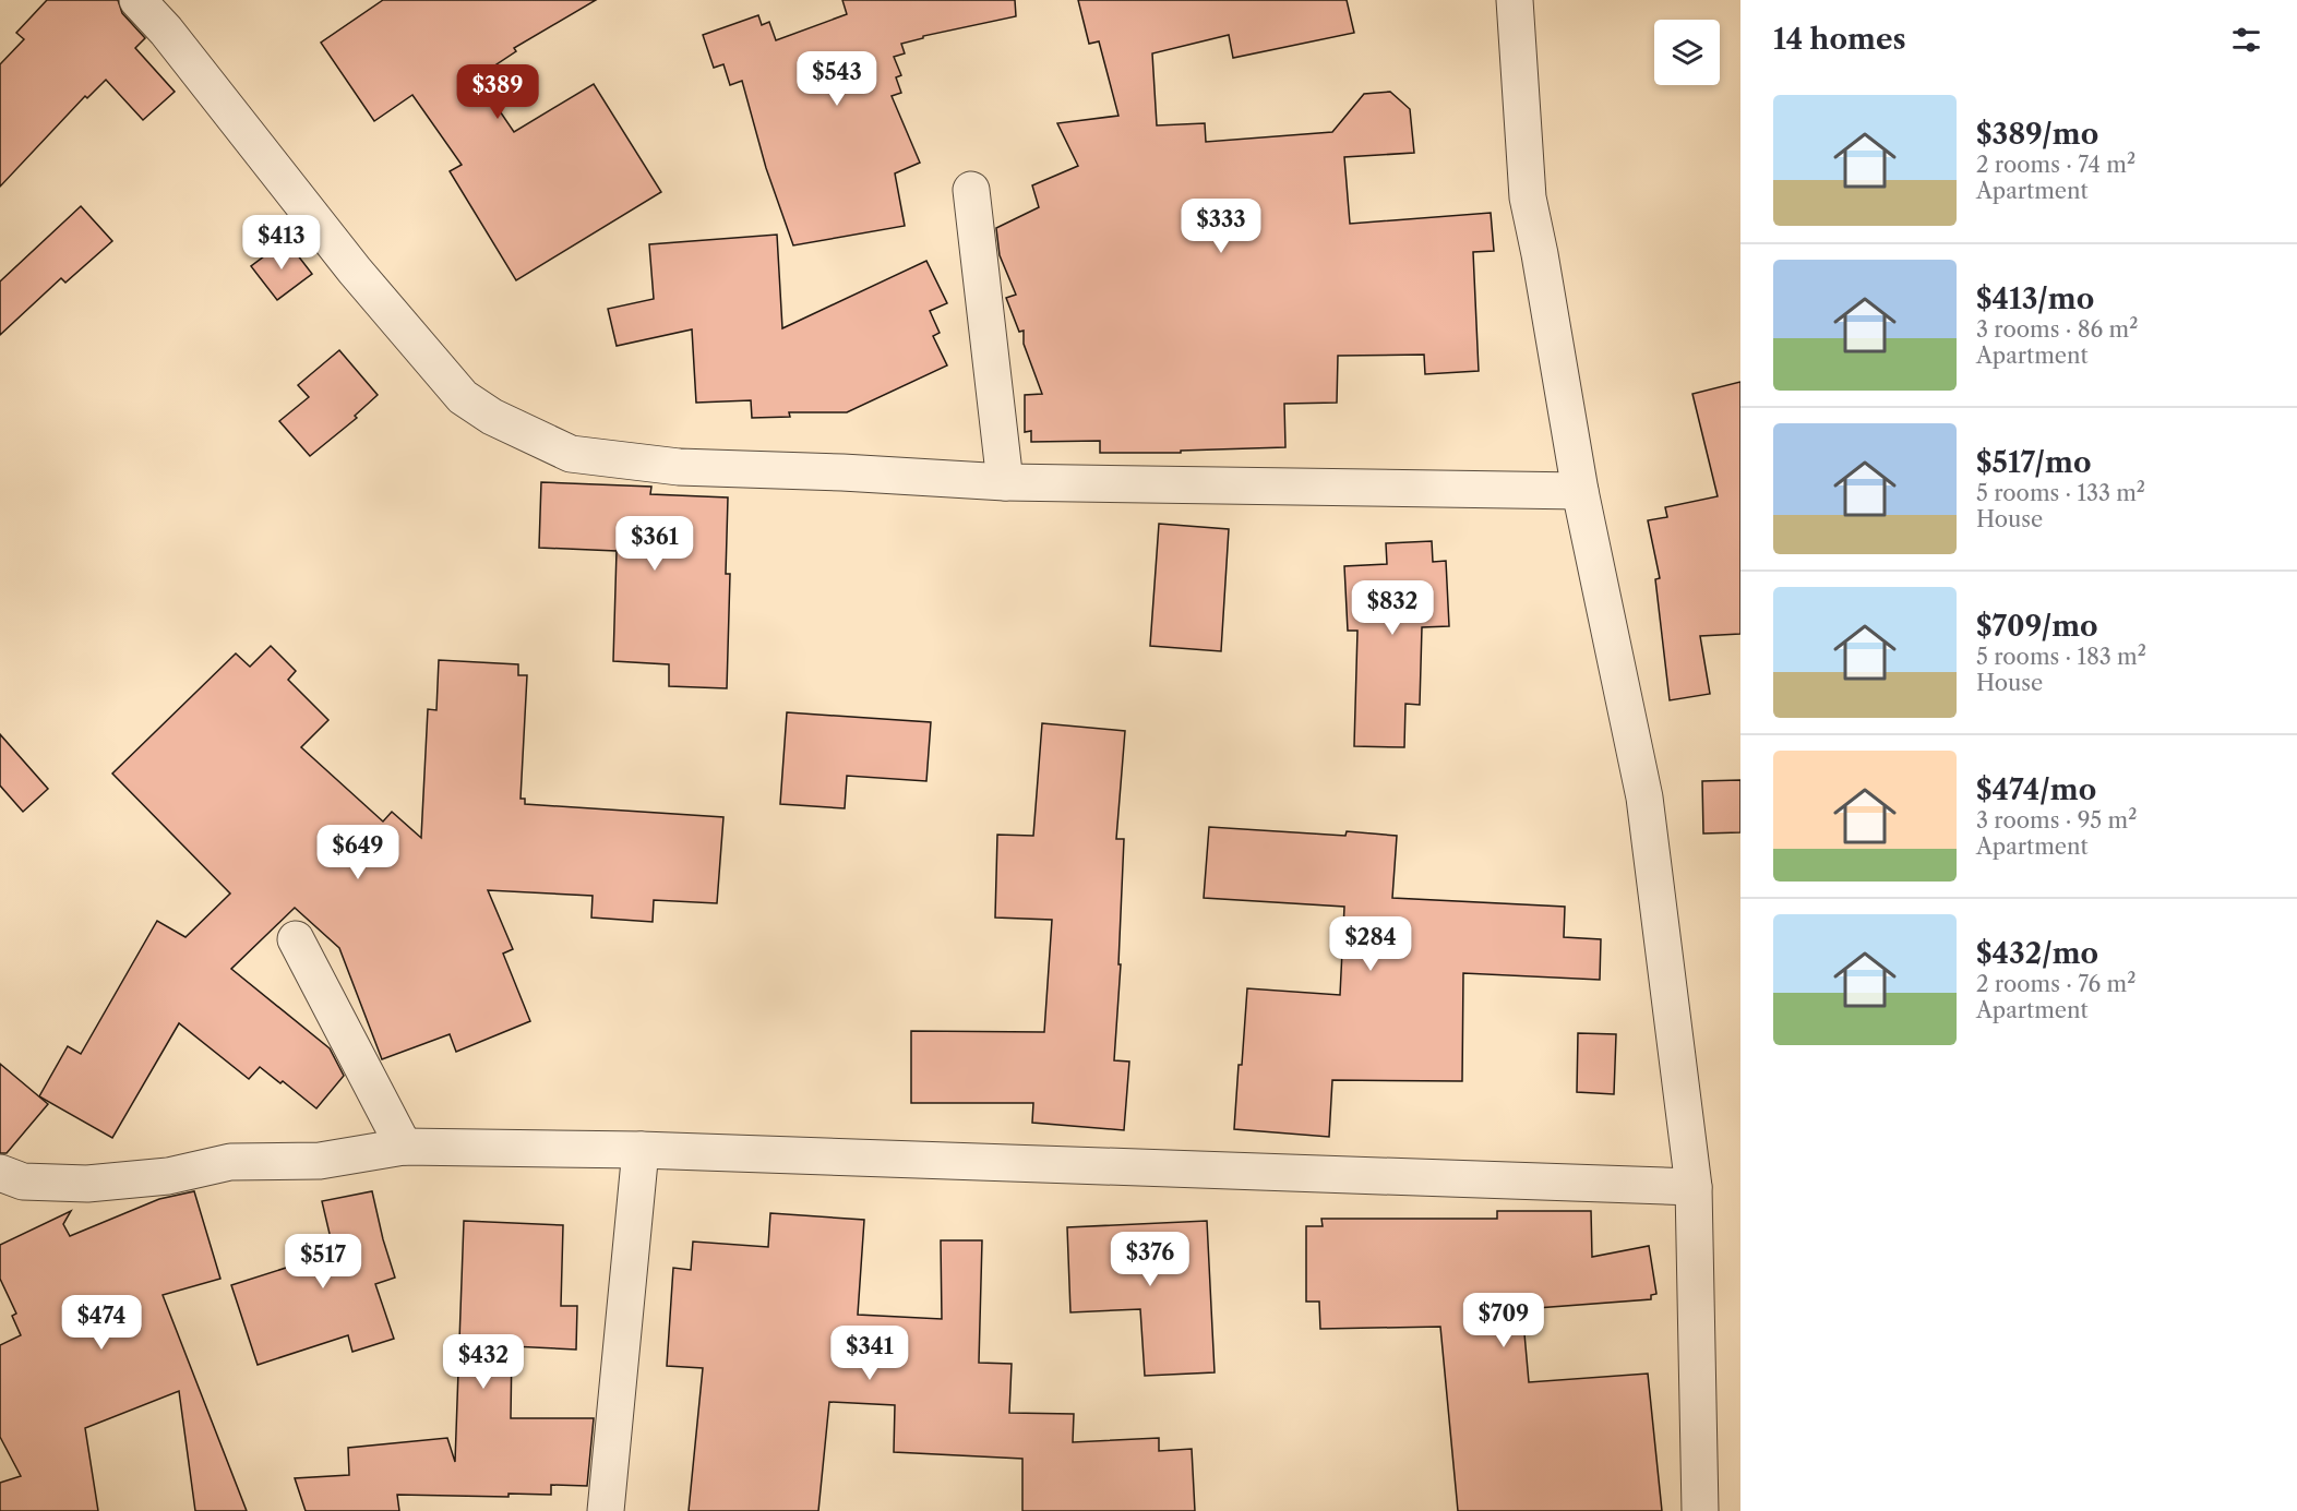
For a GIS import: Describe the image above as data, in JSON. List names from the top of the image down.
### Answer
{
  "page": {
    "heading": "14 homes",
    "price": [
      "$543",
      "$389",
      "$333",
      "$413",
      "$361",
      "$832",
      "$649",
      "$284",
      "$376",
      "$517",
      "$709",
      "$474",
      "$341",
      "$432"
    ],
    "list": [
      {
        "name": "$389/mo",
        "note": "2 rooms · 74 m² · Apartment"
      },
      {
        "name": "$413/mo",
        "note": "3 rooms · 86 m² · Apartment"
      },
      {
        "name": "$517/mo",
        "note": "5 rooms · 133 m² · House"
      },
      {
        "name": "$709/mo",
        "note": "5 rooms · 183 m² · House"
      },
      {
        "name": "$474/mo",
        "note": "3 rooms · 95 m² · Apartment"
      },
      {
        "name": "$432/mo",
        "note": "2 rooms · 76 m² · Apartment"
      }
    ]
  }
}
